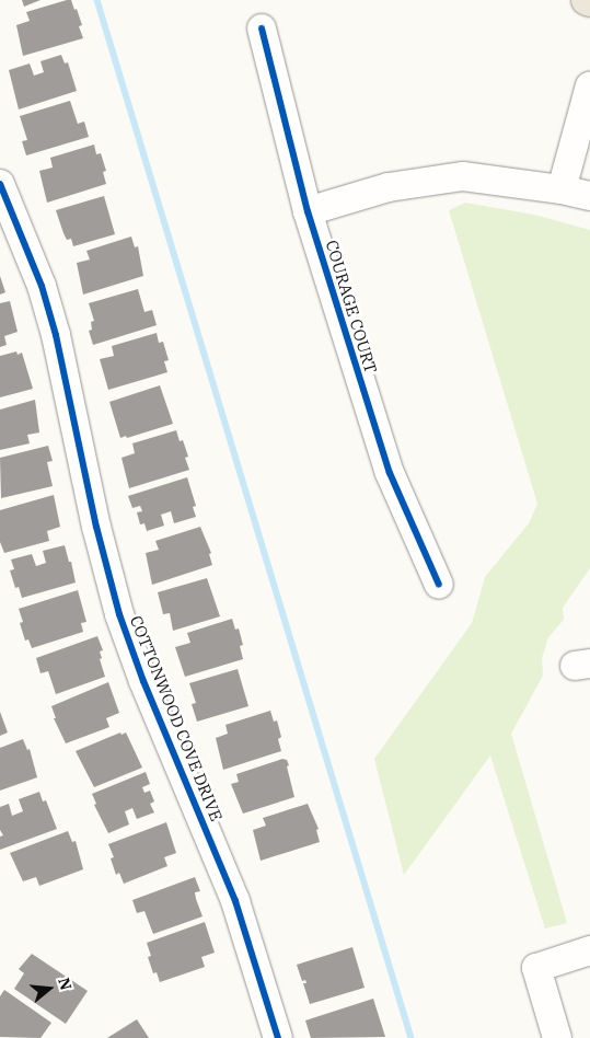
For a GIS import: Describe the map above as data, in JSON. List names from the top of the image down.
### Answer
{
  "streets": {
    "street": ["COURAGE COURT", "COTTONWOOD COVE DRIVE"]
  },
  "north": "right"
}
